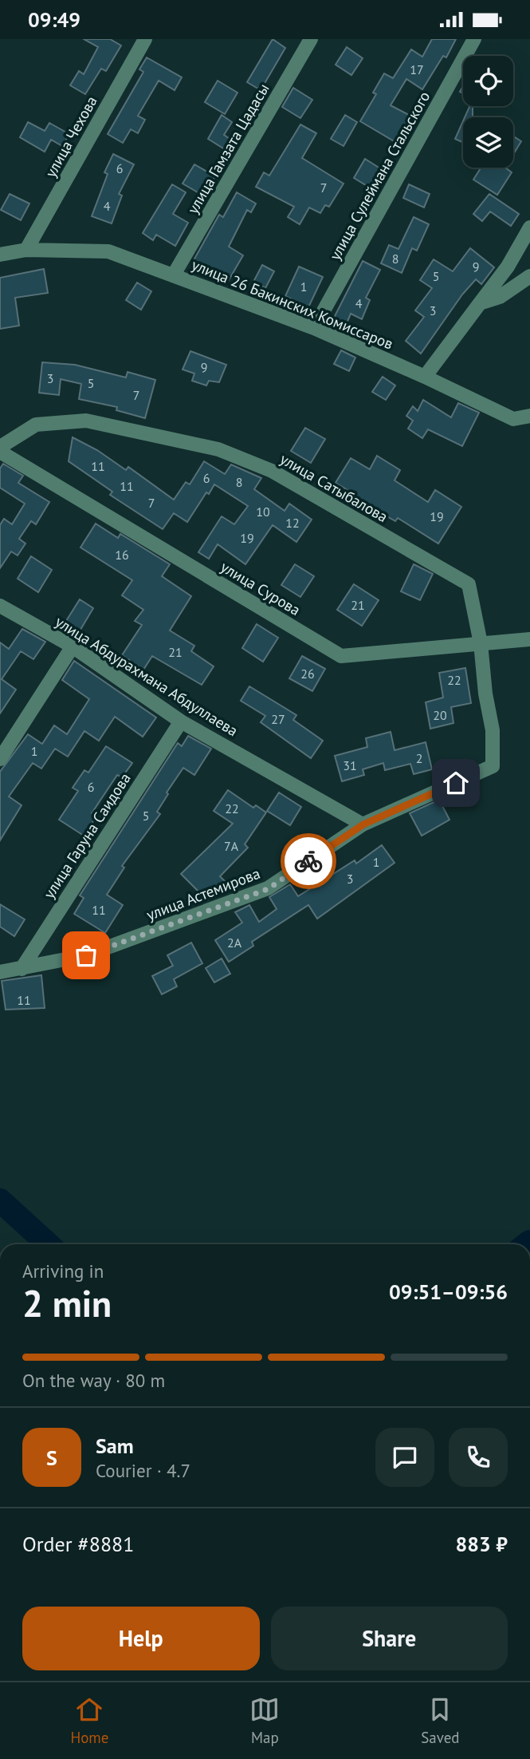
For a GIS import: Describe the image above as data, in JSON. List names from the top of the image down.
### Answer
{
  "streets": {
    "street": [
      "улица Чехова",
      "улица Гамзата Цадасы",
      "улица Сулеймана Стальского",
      "улица 26 Бакинских Комиссаров",
      "улица Сатыбалова",
      "улица Сурова",
      "улица Абдурахмана Абдуллаева",
      "улица Гаруна Саидова",
      "улица Астемирова"
    ]
  },
  "crossings": [
    ["улица Чехова", "улица 26 Бакинских Комиссаров"],
    ["улица Гамзата Цадасы", "улица 26 Бакинских Комиссаров"],
    ["улица Сулеймана Стальского", "улица 26 Бакинских Комиссаров"],
    ["улица Сатыбалова", "улица Сурова"],
    ["улица Сатыбалова", "улица Астемирова"],
    ["улица Абдурахмана Абдуллаева", "улица Гаруна Саидова"],
    ["улица Абдурахмана Абдуллаева", "улица Астемирова"],
    ["улица Гаруна Саидова", "улица Астемирова"]
  ],
  "house_numbers": [
    "17",
    "6",
    "7",
    "4",
    "8",
    "9",
    "5",
    "1",
    "4",
    "3",
    "9",
    "3",
    "5",
    "7",
    "11",
    "6",
    "8",
    "11",
    "7",
    "10",
    "19",
    "12",
    "19",
    "16",
    "21",
    "21",
    "26",
    "22",
    "20",
    "27",
    "1",
    "2",
    "31",
    "6",
    "22",
    "5",
    "7А",
    "1",
    "3",
    "11",
    "2А",
    "11"
  ],
  "page": {
    "status": "09:49",
    "heading": ["2 min", "Arriving in", "09:51–09:56"],
    "panel": [
      "Sam",
      "Courier · 4.7",
      "Order #8881",
      "883 ₽"
    ],
    "bar": "On the way · 80 m",
    "round": "S",
    "buttons": ["Help", "Share"],
    "tabs": ["Home", "Map", "Saved"]
  }
}
